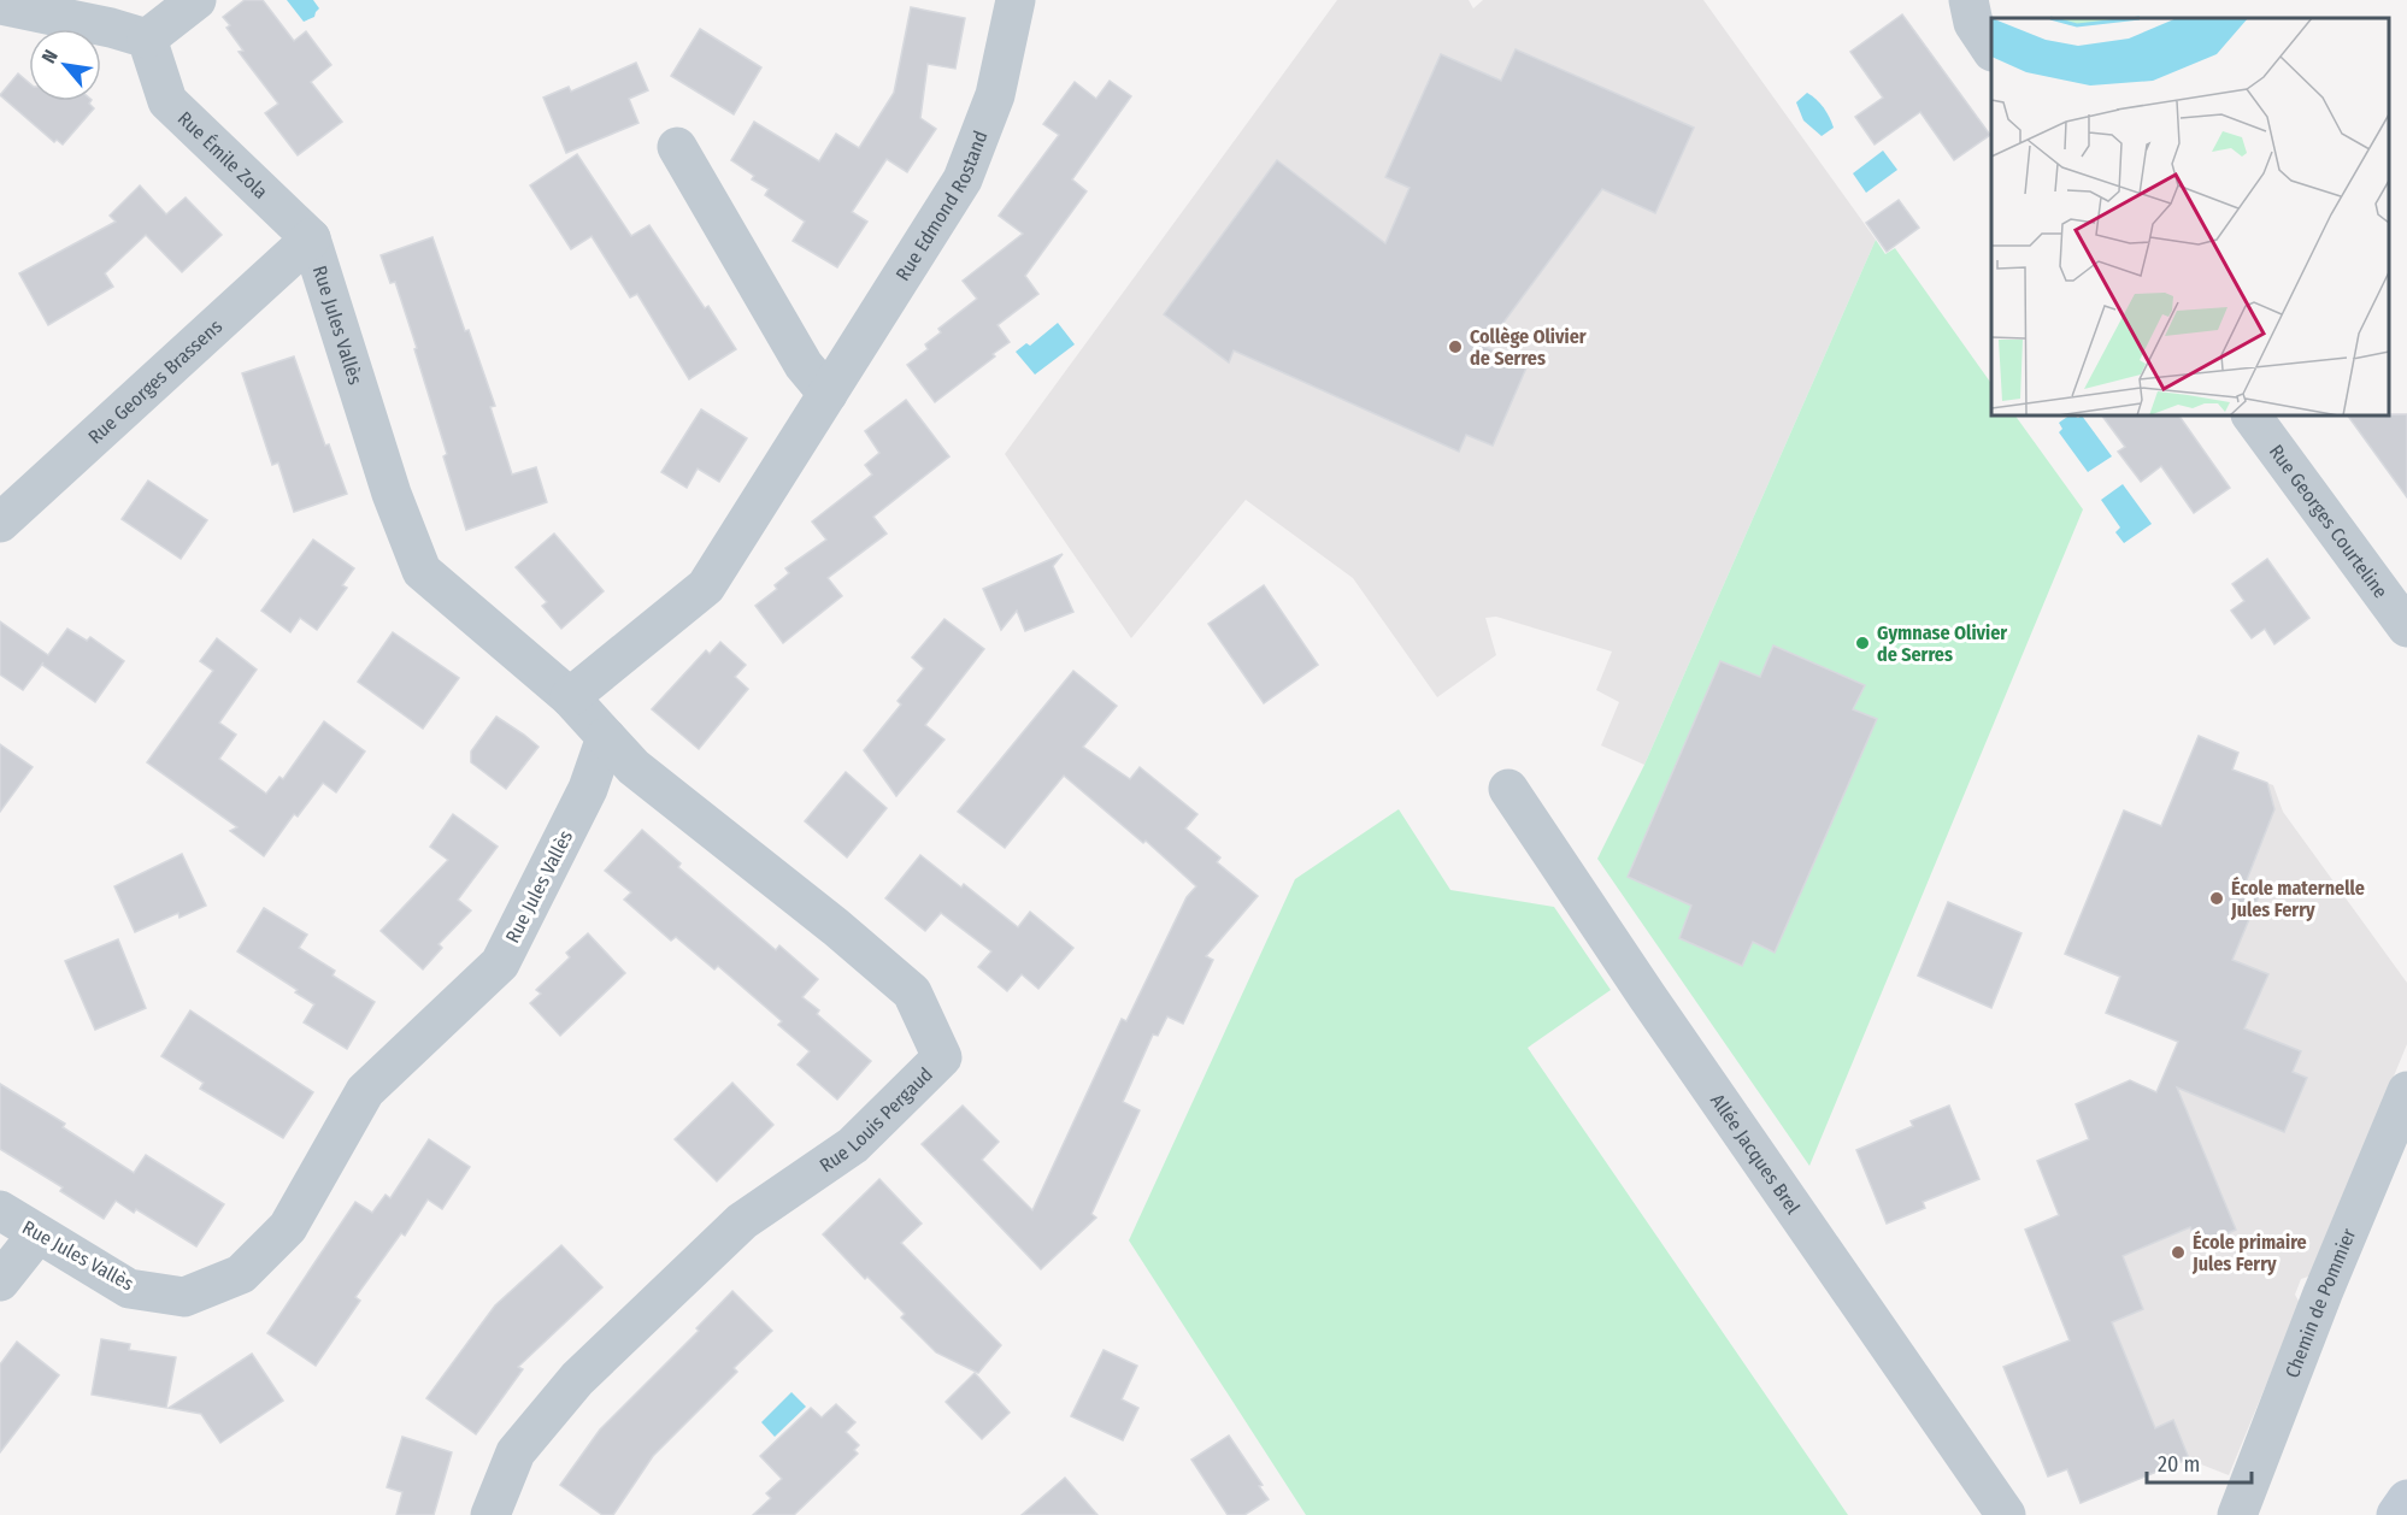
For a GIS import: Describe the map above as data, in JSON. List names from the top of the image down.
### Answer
{
  "streets": {
    "street": [
      "Rue Émile Zola",
      "Rue Edmond Rostand",
      "Rue Jules Vallès",
      "Rue Georges Brassens",
      "Rue Georges Courteline",
      "Rue Louis Pergaud",
      "Allée Jacques Brel",
      "Chemin de Pommier"
    ]
  },
  "crossings": [
    ["Rue Émile Zola", "Rue Jules Vallès"],
    ["Rue Émile Zola", "Rue Georges Brassens"],
    ["Rue Edmond Rostand", "Rue Jules Vallès"],
    ["Rue Jules Vallès", "Rue Georges Brassens"],
    ["Rue Jules Vallès", "Rue Louis Pergaud"]
  ],
  "places": [
    "Collège Olivier de Serres",
    "Gymnase Olivier de Serres",
    "École maternelle Jules Ferry",
    "École primaire Jules Ferry"
  ],
  "scale_bar": "20 m",
  "north": "top left"
}
